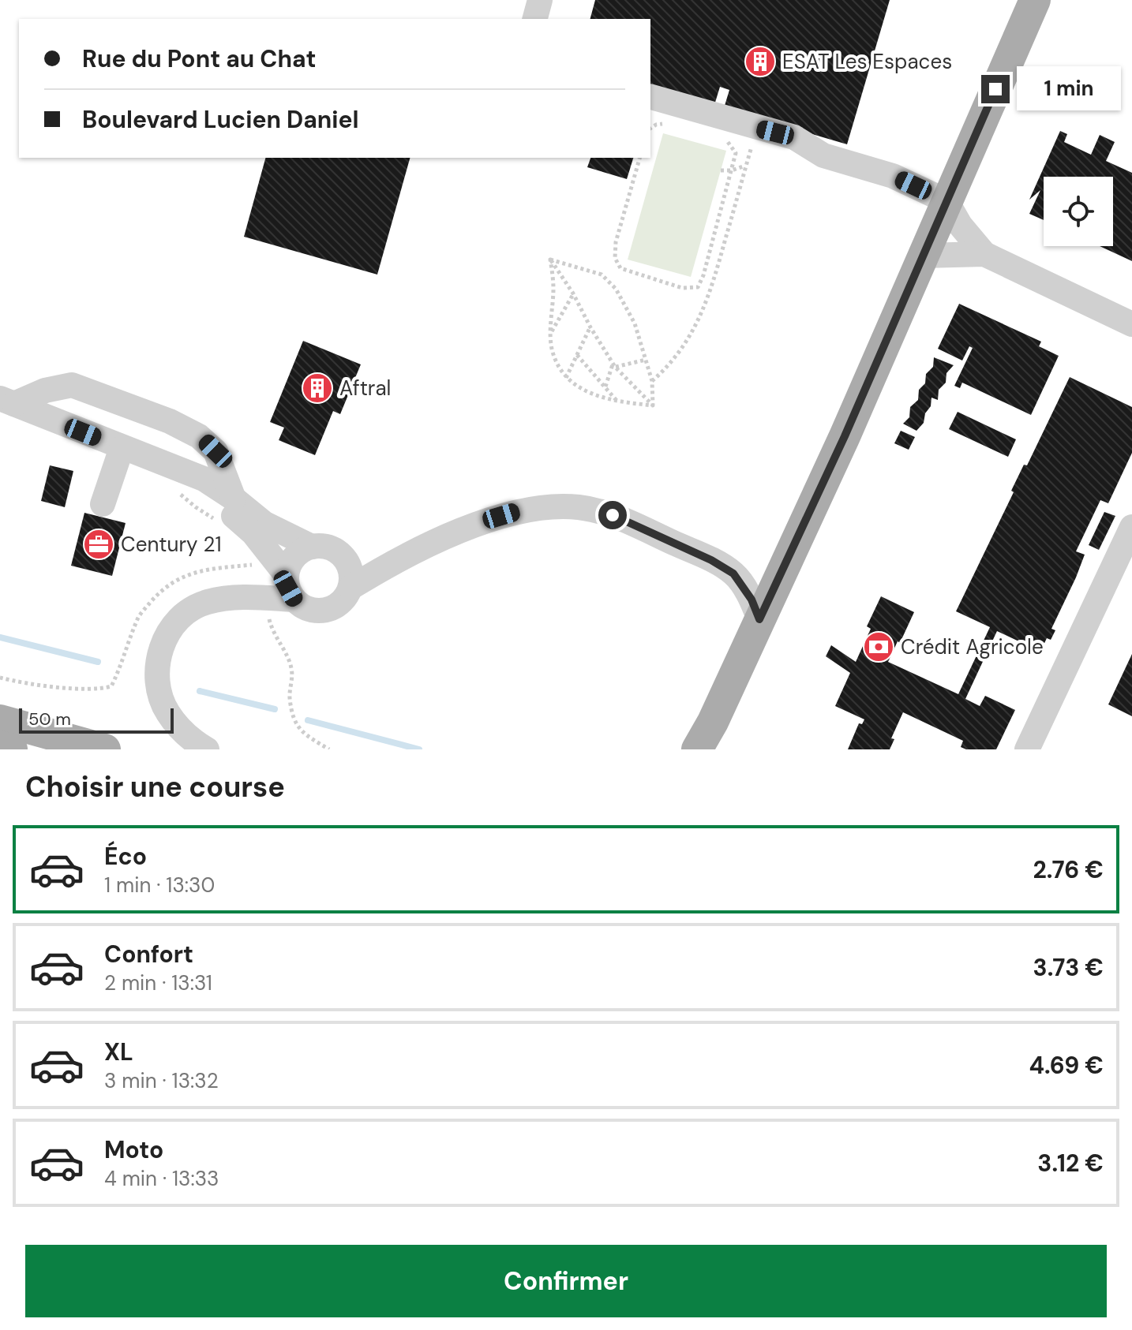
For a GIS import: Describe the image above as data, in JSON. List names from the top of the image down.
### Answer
{
  "places": {
    "building": ["ESAT Les Espaces", "Aftral"],
    "office": ["Century 21"],
    "bank": ["Crédit Agricole"]
  },
  "scale_bar": "50 m",
  "page": {
    "banner": ["Rue du Pont au Chat", "Boulevard Lucien Daniel"],
    "bubble": "1 min",
    "scale": "50 m",
    "heading": "Choisir une course",
    "list": [
      {
        "name": "Éco",
        "note": "1 min · 13:30",
        "value": "2.76 €"
      },
      {
        "name": "Confort",
        "note": "2 min · 13:31",
        "value": "3.73 €"
      },
      {
        "name": "XL",
        "note": "3 min · 13:32",
        "value": "4.69 €"
      },
      {
        "name": "Moto",
        "note": "4 min · 13:33",
        "value": "3.12 €"
      }
    ],
    "buttons": "Confirmer"
  }
}
